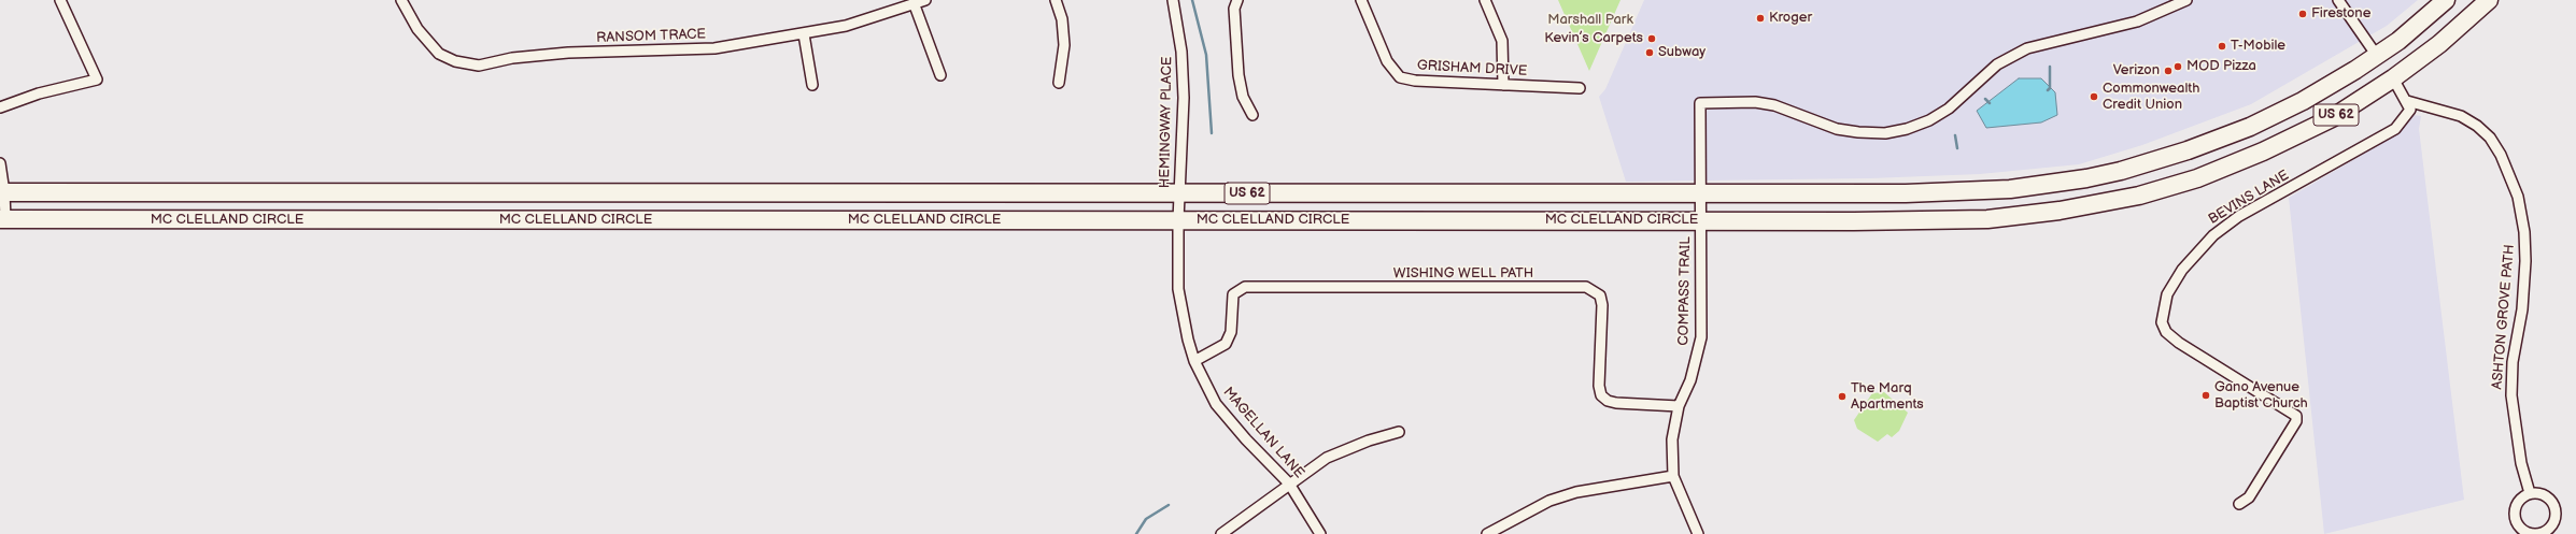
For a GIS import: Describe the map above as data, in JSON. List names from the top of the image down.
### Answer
{
  "streets": {
    "highway": ["US 62", "MC CLELLAND CIRCLE"],
    "street": [
      "RANSOM TRACE",
      "GRISHAM DRIVE",
      "HEMINGWAY PLACE",
      "BEVINS LANE",
      "WISHING WELL PATH",
      "COMPASS TRAIL",
      "ASHTON GROVE PATH",
      "MAGELLAN LANE"
    ]
  },
  "crossings": [
    ["HEMINGWAY PLACE", "MC CLELLAND CIRCLE"],
    ["HEMINGWAY PLACE", "MAGELLAN LANE"],
    ["BEVINS LANE", "ASHTON GROVE PATH"],
    ["MC CLELLAND CIRCLE", "COMPASS TRAIL"],
    ["MC CLELLAND CIRCLE", "MAGELLAN LANE"],
    ["WISHING WELL PATH", "COMPASS TRAIL"],
    ["WISHING WELL PATH", "MAGELLAN LANE"]
  ],
  "parks": ["Marshall Park"],
  "places": [
    "Firestone",
    "Kroger",
    "Kevin’s Carpets",
    "T-Mobile",
    "Subway",
    "MOD Pizza",
    "Verizon",
    "Commonwealth Credit Union",
    "Gano Avenue Baptist Church",
    "The Marq Apartments"
  ]
}
